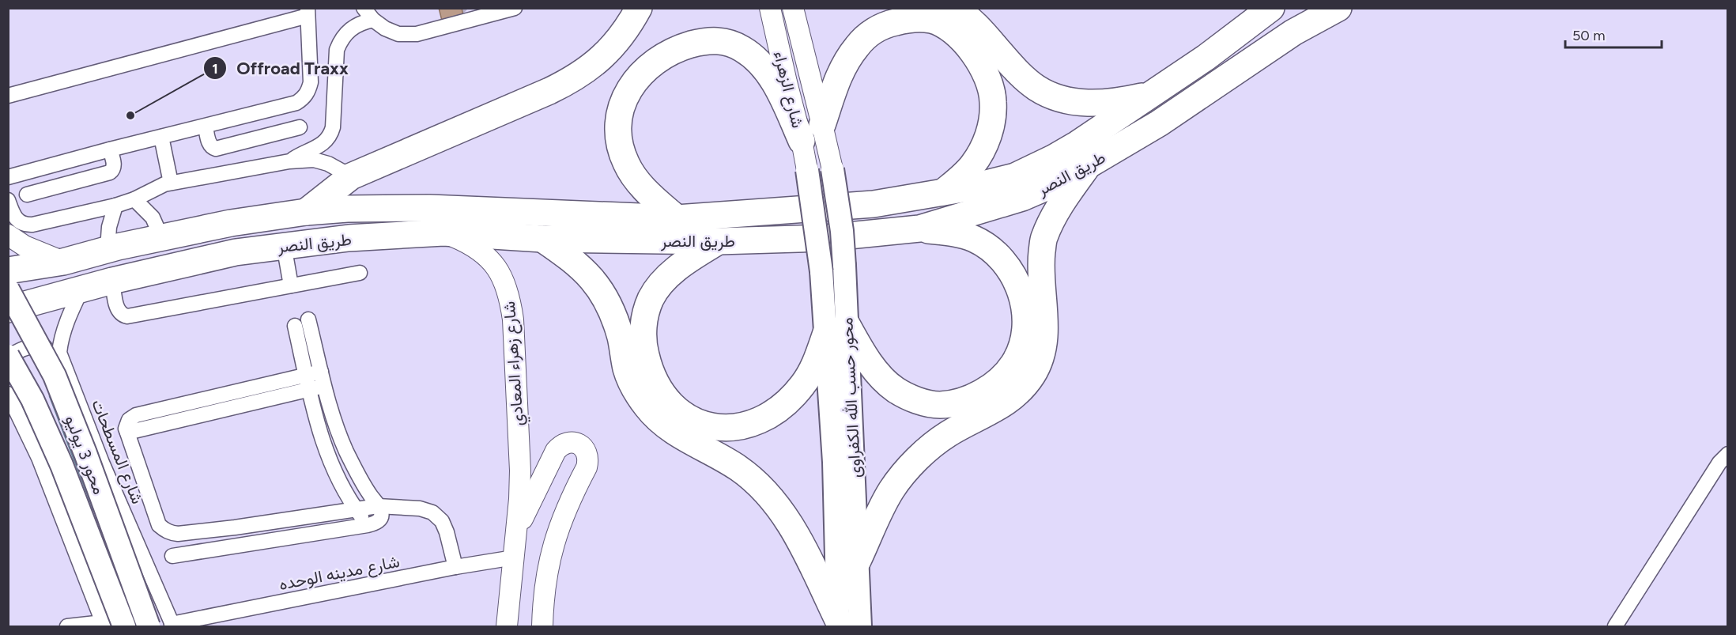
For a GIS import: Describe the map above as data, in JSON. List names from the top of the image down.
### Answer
{
  "streets": {
    "highway": ["طريق النصر"],
    "main road": [
      "شارع الزهراء",
      "شارع زهراء المعادي",
      "محور حسب الله الكفراوى",
      "محور 3 يوليو"
    ],
    "street": ["شارع المسطحات", "شارع مدينه الوحده"]
  },
  "crossings": [
    ["شارع الزهراء", "محور حسب الله الكفراوى"],
    ["طريق النصر", "شارع زهراء المعادي"],
    ["شارع زهراء المعادي", "شارع مدينه الوحده"],
    ["شارع المسطحات", "شارع مدينه الوحده"]
  ],
  "places": ["Offroad Traxx"],
  "scale_bar": "50 m"
}
